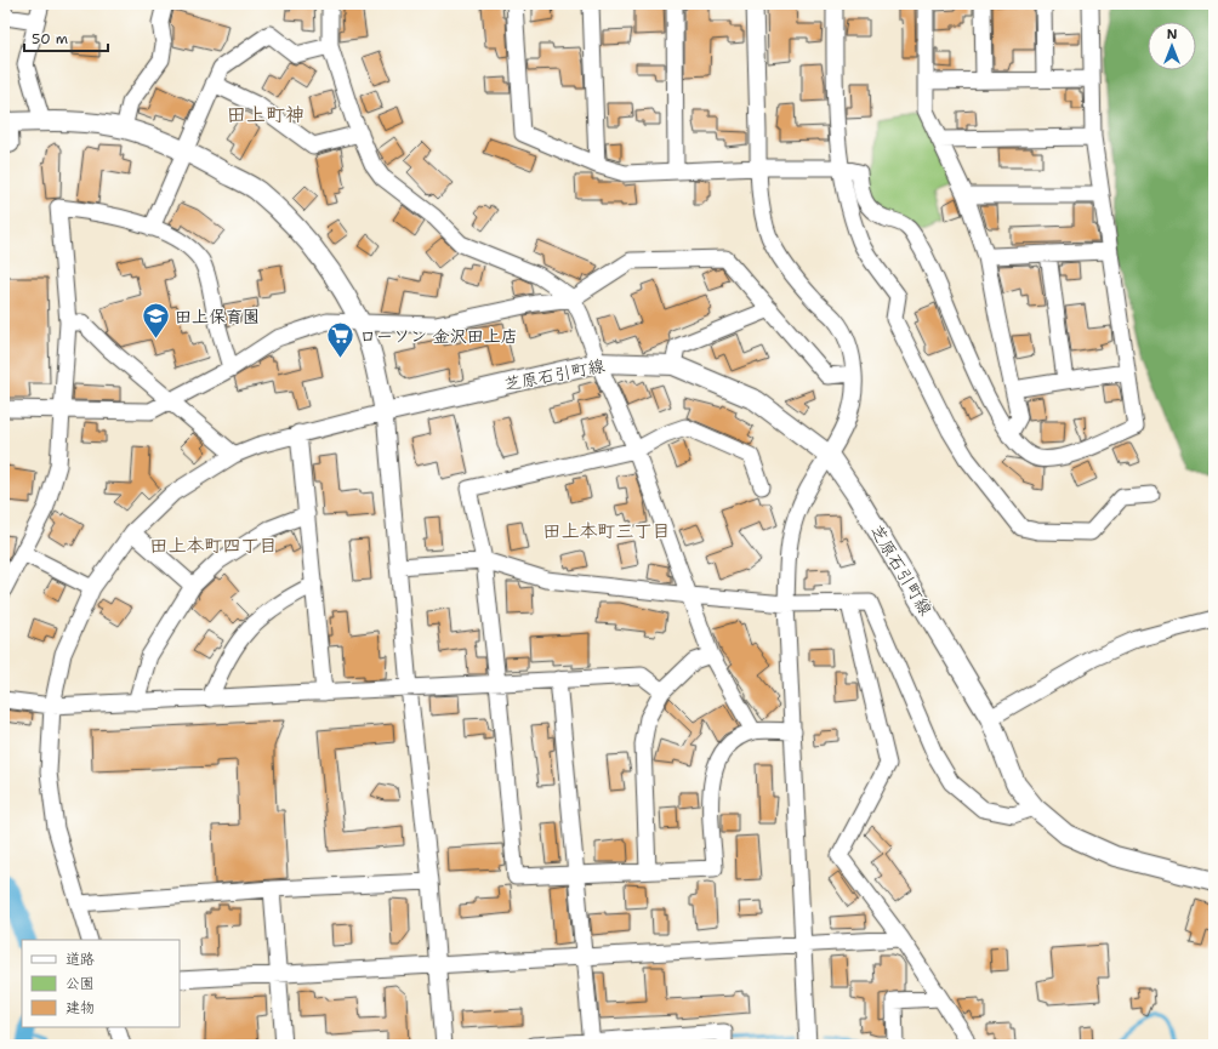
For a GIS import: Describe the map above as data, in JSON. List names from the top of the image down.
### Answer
{
  "streets": {
    "main road": ["芝原石引町線"]
  },
  "districts": ["田上町神", "田上本町三丁目", "田上本町四丁目"],
  "places": {
    "school or university": ["田上保育園"],
    "supermarket": ["ローソン 金沢田上店"]
  },
  "legend": ["道路", "公園", "建物"],
  "scale_bar": "50 m",
  "north": "top"
}
